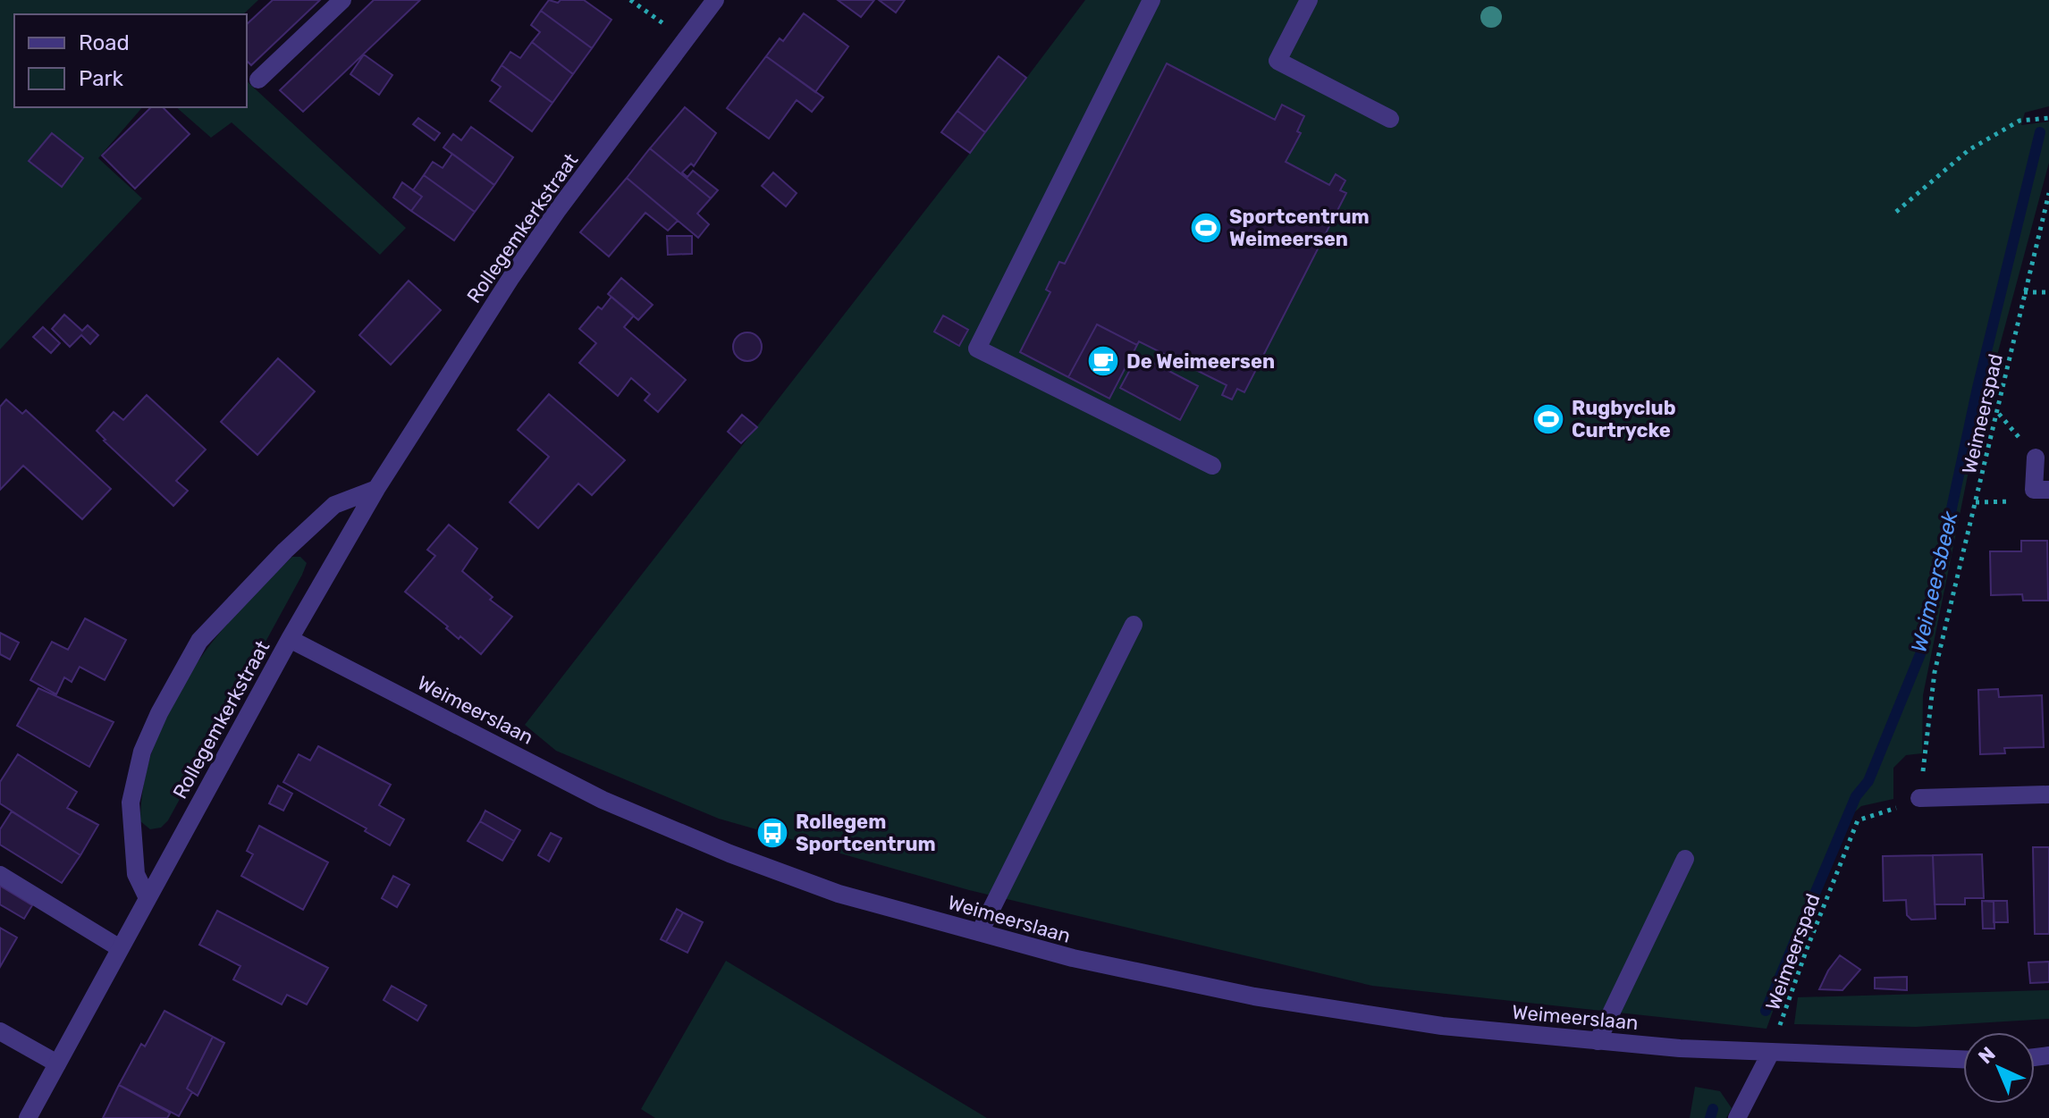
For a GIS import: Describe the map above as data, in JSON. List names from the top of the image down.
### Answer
{
  "streets": {
    "street": ["Rollegemkerkstraat", "Weimeerslaan"],
    "path": ["Weimeerspad"]
  },
  "crossings": [
    ["Rollegemkerkstraat", "Weimeerslaan"],
    ["Weimeerspad", "Weimeerslaan"]
  ],
  "water": ["Weimeersbeek"],
  "places": {
    "sports": ["Sportcentrum Weimeersen", "Rugbyclub Curtrycke"],
    "cafe": ["De Weimeersen"],
    "bus stop": ["Rollegem Sportcentrum"]
  },
  "legend": ["Road", "Park"],
  "north": "top left"
}
